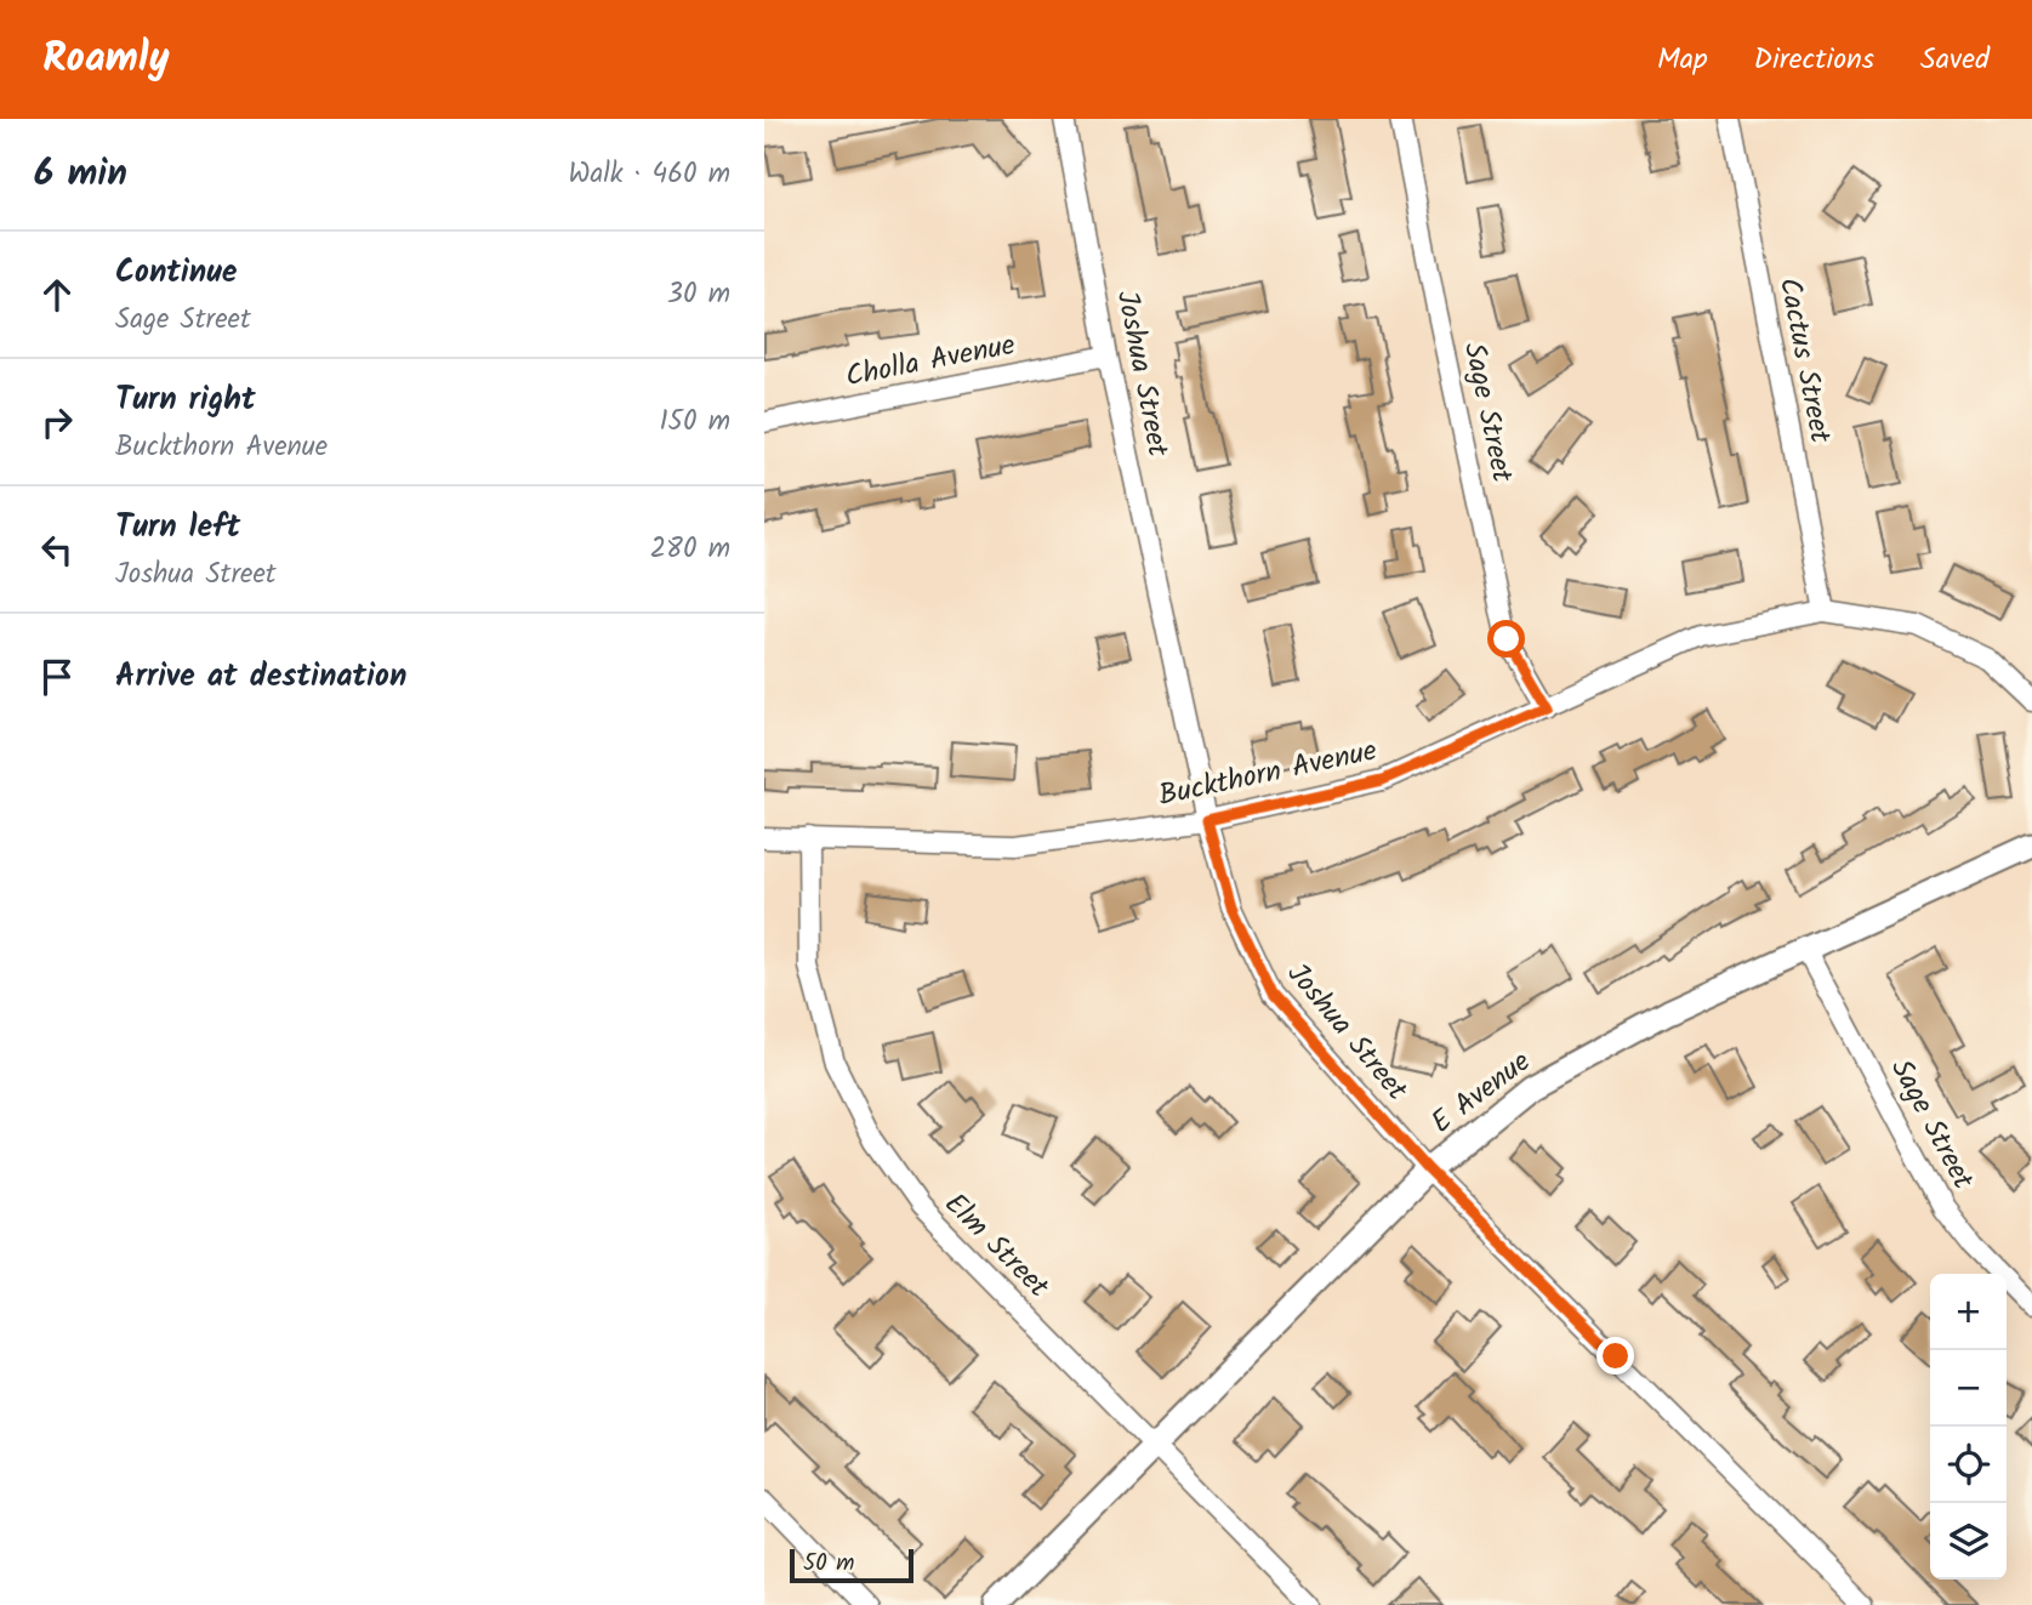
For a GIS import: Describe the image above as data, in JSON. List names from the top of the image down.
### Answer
{
  "streets": {
    "street": [
      "Cactus Street",
      "Cholla Avenue",
      "Joshua Street",
      "Sage Street",
      "Buckthorn Avenue",
      "E Avenue",
      "Elm Street"
    ]
  },
  "crossings": [
    ["Cactus Street", "Buckthorn Avenue"],
    ["Cholla Avenue", "Joshua Street"],
    ["Joshua Street", "Buckthorn Avenue"],
    ["Joshua Street", "E Avenue"],
    ["Sage Street", "Buckthorn Avenue"],
    ["Sage Street", "E Avenue"],
    ["Buckthorn Avenue", "Elm Street"],
    ["E Avenue", "Elm Street"]
  ],
  "scale_bar": "50 m",
  "page": {
    "header": "Roamly",
    "nav": ["Map", "Directions", "Saved"],
    "heading": ["6 min", "Walk · 460 m"],
    "list": [
      ["Continue", "Sage Street", "30 m"],
      ["Turn right", "Buckthorn Avenue", "150 m"],
      ["Turn left", "Joshua Street", "280 m"],
      "Arrive at destination"
    ],
    "map_buttons": ["+", "−"],
    "scale": "50 m"
  }
}
